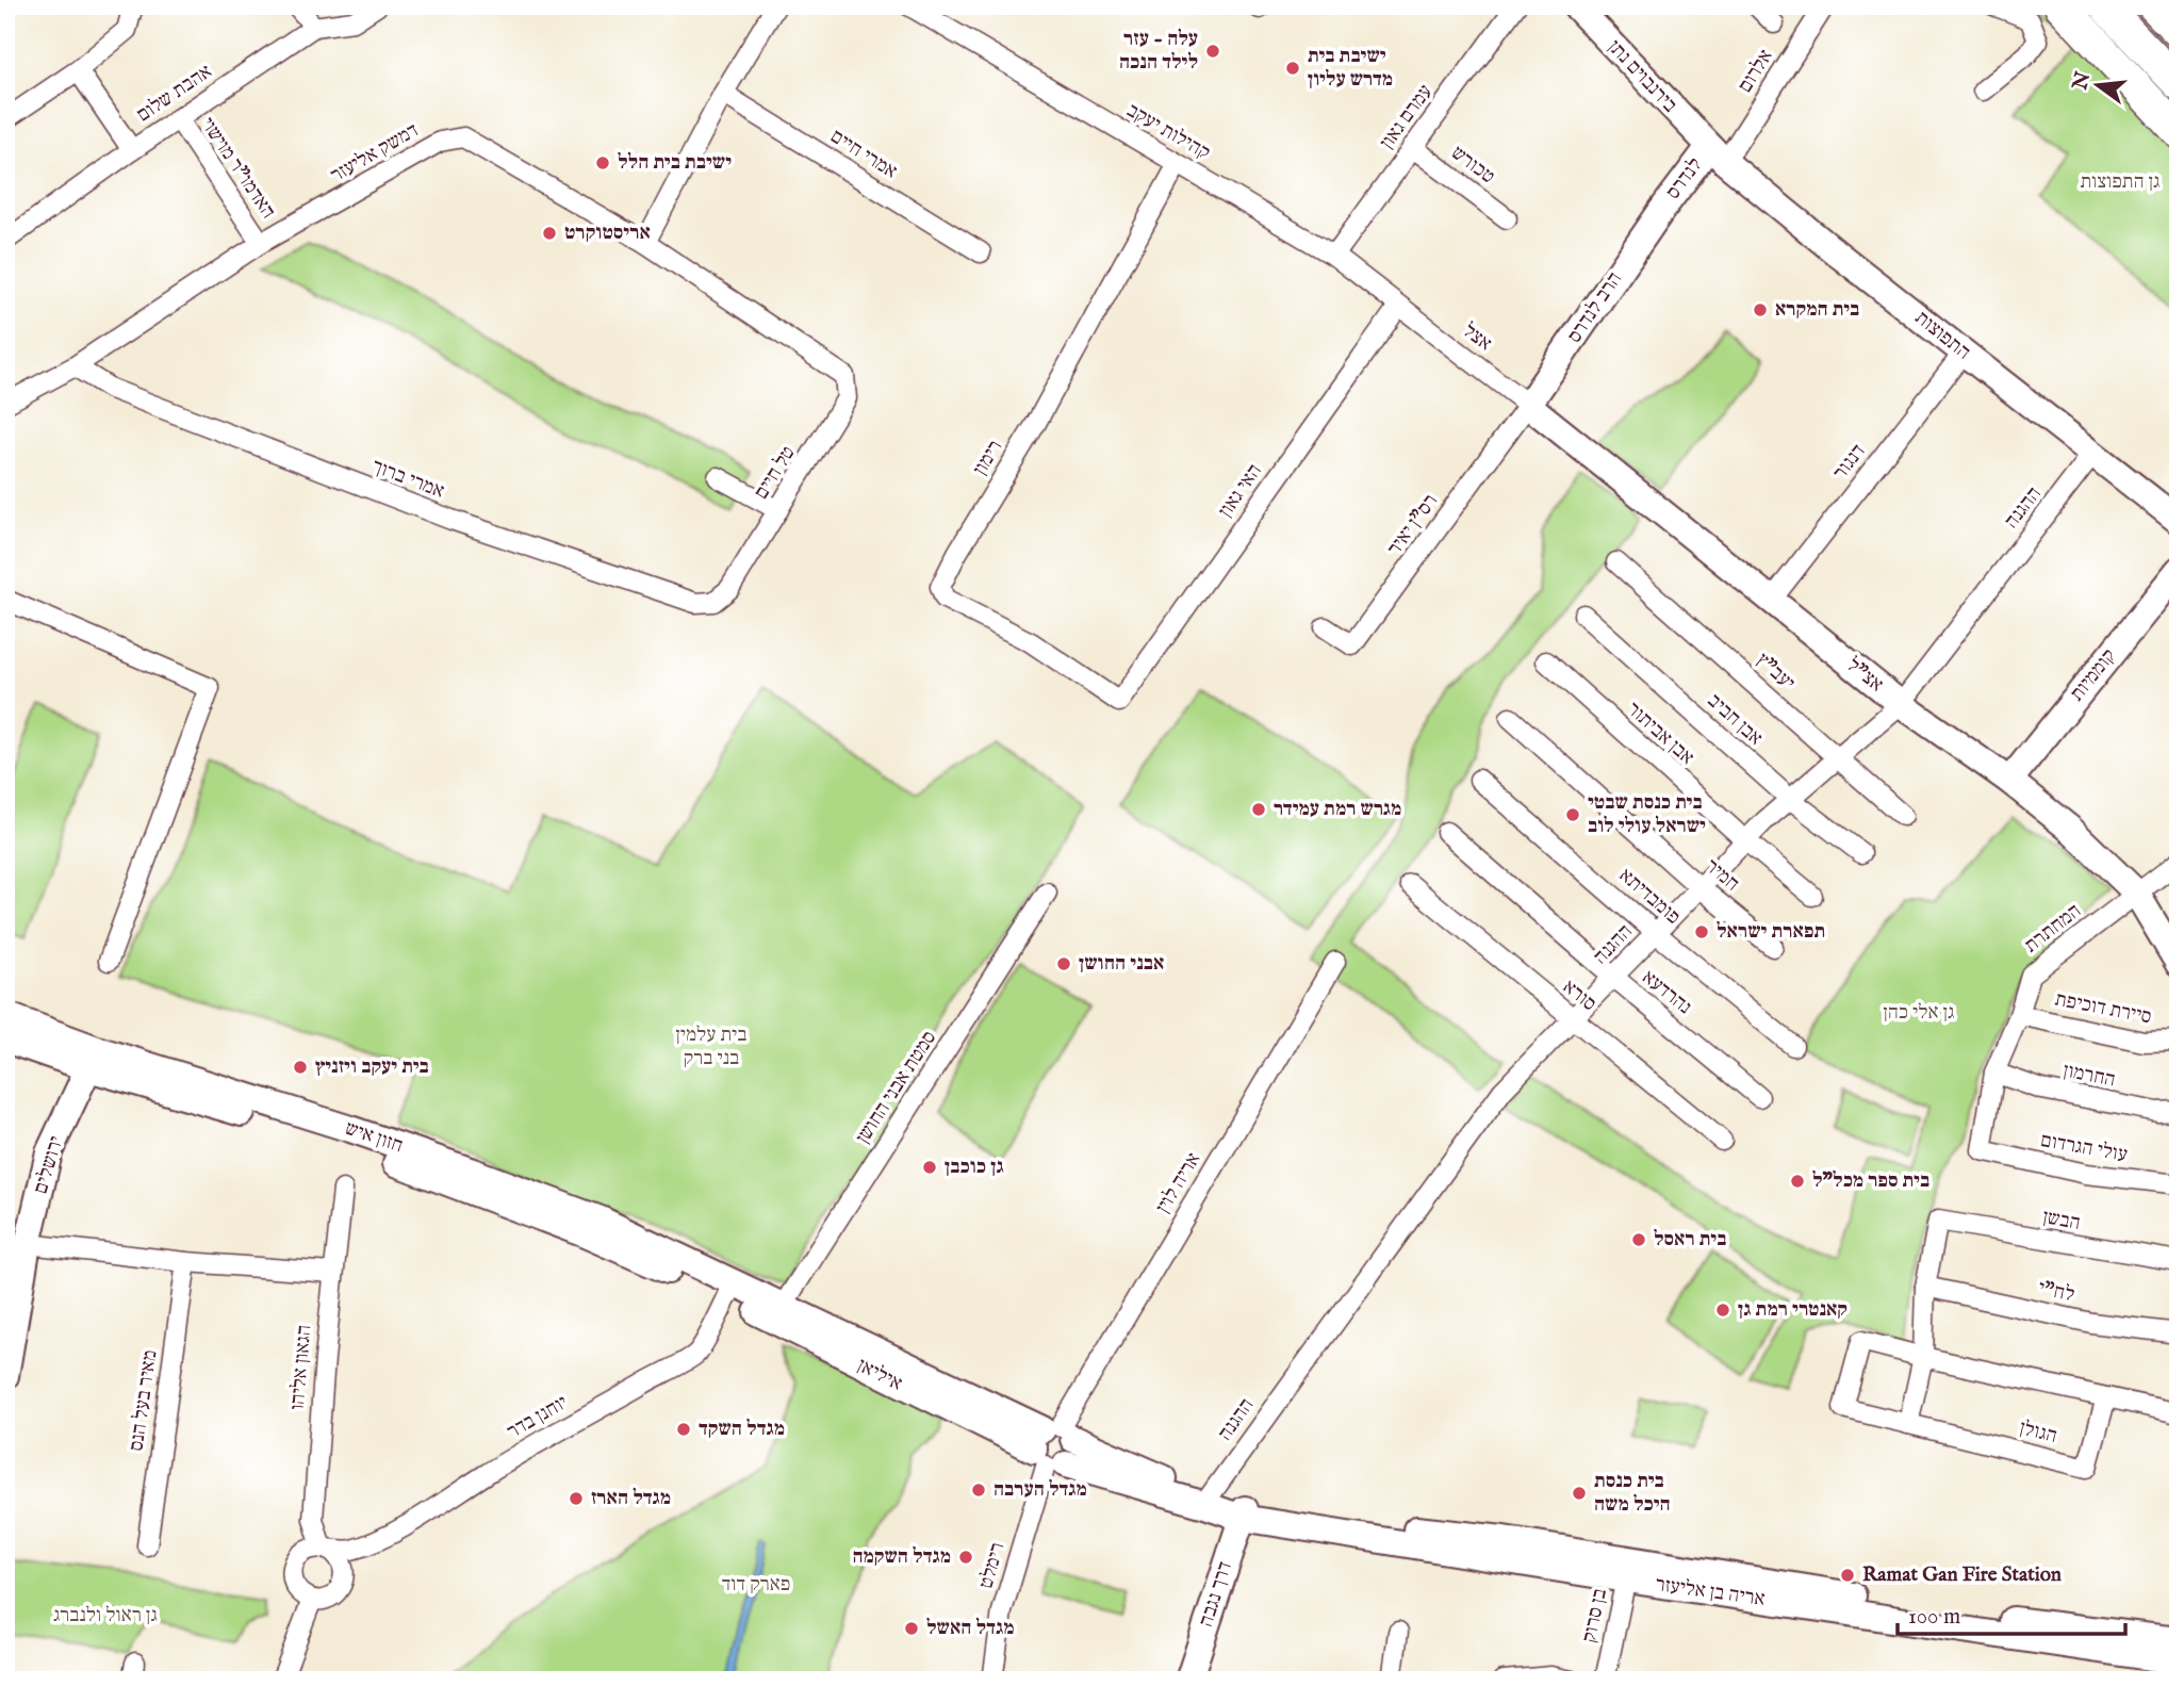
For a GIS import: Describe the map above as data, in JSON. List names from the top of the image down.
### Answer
{
  "streets": {
    "street": [
      "אלרום",
      "בירנבוים נתן",
      "אהבת שלום",
      "עמרם גאון",
      "קהילות יעקב",
      "דמשק אליעזר",
      "אמרי חיים",
      "טכורש",
      "האדמו\"ר מוישוי",
      "לנדרס",
      "הרב לנדרס",
      "התפוצות",
      "אצל",
      "רימון",
      "דנגור",
      "טל חיים",
      "אמרי ברוך",
      "האי גאון",
      "ההגנה",
      "רס\"ן יאיר",
      "יעב\"ץ",
      "אצ\"ל",
      "קוממיות",
      "אבן חביב",
      "אבן אביתור",
      "חמיר",
      "פומבדיתא",
      "המחתרת",
      "נהרדעא",
      "סורא",
      "סיירת דוכיפת",
      "החרמון",
      "סמטת אבני החושן",
      "חזון איש",
      "עולי הגרדום",
      "ירושלים",
      "אריה לוין",
      "הבשן",
      "לח\"י",
      "הגאון אליהו",
      "איליאן",
      "מאיר בעל הנס",
      "יוחנן בדר",
      "הגולן",
      "רימלט",
      "אריה בן אליעזר",
      "דרך נגבה",
      "בן סרוק"
    ]
  },
  "crossings": [
    ["אלרום", "בירנבוים נתן"],
    ["אלרום", "לנדרס"],
    ["אלרום", "התפוצות"],
    ["בירנבוים נתן", "לנדרס"],
    ["בירנבוים נתן", "התפוצות"],
    ["אהבת שלום", "האדמו\"ר מוישוי"],
    ["עמרם גאון", "קהילות יעקב"],
    ["עמרם גאון", "טכורש"],
    ["קהילות יעקב", "אצל"],
    ["קהילות יעקב", "רימון"],
    ["קהילות יעקב", "האי גאון"],
    ["דמשק אליעזר", "האדמו\"ר מוישוי"],
    ["דמשק אליעזר", "טל חיים"],
    ["דמשק אליעזר", "אמרי ברוך"],
    ["לנדרס", "הרב לנדרס"],
    ["לנדרס", "התפוצות"],
    ["הרב לנדרס", "אצל"],
    ["הרב לנדרס", "רס\"ן יאיר"],
    ["הרב לנדרס", "אצ\"ל"],
    ["התפוצות", "דנגור"],
    ["התפוצות", "ההגנה"],
    ["אצל", "האי גאון"],
    ["אצל", "רס\"ן יאיר"],
    ["אצל", "אצ\"ל"],
    ["רימון", "האי גאון"],
    ["דנגור", "אצ\"ל"],
    ["טל חיים", "אמרי ברוך"],
    ["ההגנה", "יעב\"ץ"],
    ["ההגנה", "אצ\"ל"],
    ["ההגנה", "אבן חביב"],
    ["ההגנה", "אבן אביתור"],
    ["ההגנה", "חמיר"],
    ["ההגנה", "פומבדיתא"],
    ["ההגנה", "נהרדעא"],
    ["ההגנה", "סורא"],
    ["ההגנה", "איליאן"],
    ["רס\"ן יאיר", "אצ\"ל"],
    ["אצ\"ל", "קוממיות"],
    ["אצ\"ל", "המחתרת"],
    ["המחתרת", "סיירת דוכיפת"],
    ["המחתרת", "החרמון"],
    ["המחתרת", "עולי הגרדום"],
    ["סמטת אבני החושן", "איליאן"],
    ["חזון איש", "ירושלים"],
    ["חזון איש", "איליאן"],
    ["חזון איש", "יוחנן בדר"],
    ["אריה לוין", "איליאן"],
    ["אריה לוין", "רימלט"],
    ["הבשן", "לח\"י"],
    ["הגאון אליהו", "יוחנן בדר"],
    ["איליאן", "יוחנן בדר"],
    ["איליאן", "רימלט"],
    ["איליאן", "אריה בן אליעזר"],
    ["איליאן", "דרך נגבה"],
    ["אריה בן אליעזר", "דרך נגבה"],
    ["אריה בן אליעזר", "בן סרוק"]
  ],
  "parks": [
    "גן התפוצות",
    "גן אלי כהן",
    "בית עלמין בני ברק",
    "פארק דוד",
    "גן ראול ולנברג"
  ],
  "places": [
    "עלה - עזר לילד הנכה",
    "ישיבת בית מדרש עליון",
    "ישיבת בית הלל",
    "אריסטוקרט",
    "בית המקרא",
    "מגרש רמת עמידר",
    "בית כנסת שבטי ישראל עולי לוב",
    "תפארת ישראל",
    "אבני החושן",
    "בית יעקב ויזניץ",
    "גן כוכבן",
    "בית ספר מכל\"ל",
    "בית ראסל",
    "קאנטרי רמת גן",
    "מגדל השקד",
    "מגדל הערבה",
    "בית כנסת היכל משה",
    "מגדל הארז",
    "מגדל השקמה",
    "Ramat Gan Fire Station",
    "מגדל האשל"
  ],
  "scale_bar": "100 m",
  "north": "left"
}
